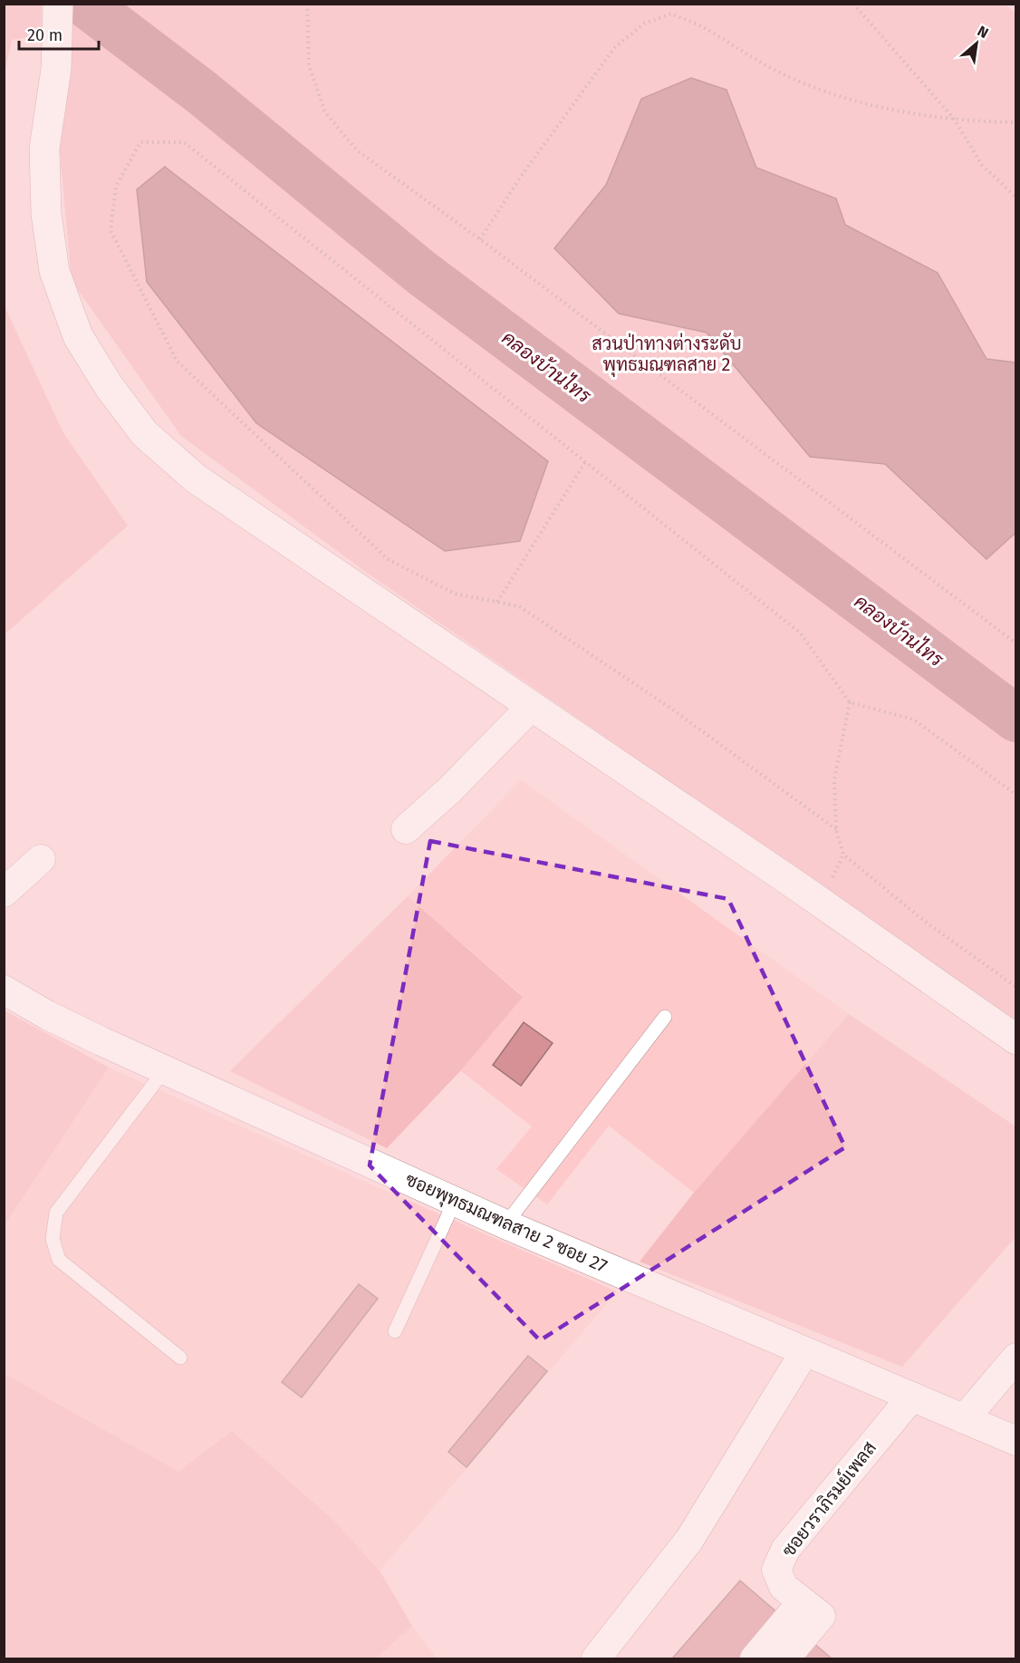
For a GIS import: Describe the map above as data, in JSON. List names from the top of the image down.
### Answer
{
  "streets": {
    "street": ["ซอยพุทธมณฑลสาย 2 ซอย 27", "ซอยวราภิรมย์เพลส"]
  },
  "crossings": [
    ["ซอยพุทธมณฑลสาย 2 ซอย 27", "ซอยวราภิรมย์เพลส"]
  ],
  "water": ["คลองบ้านไทร"],
  "parks": ["สวนป่าทางต่างระดับ พุทธมณฑลสาย 2"],
  "scale_bar": "20 m",
  "north": "top right"
}
